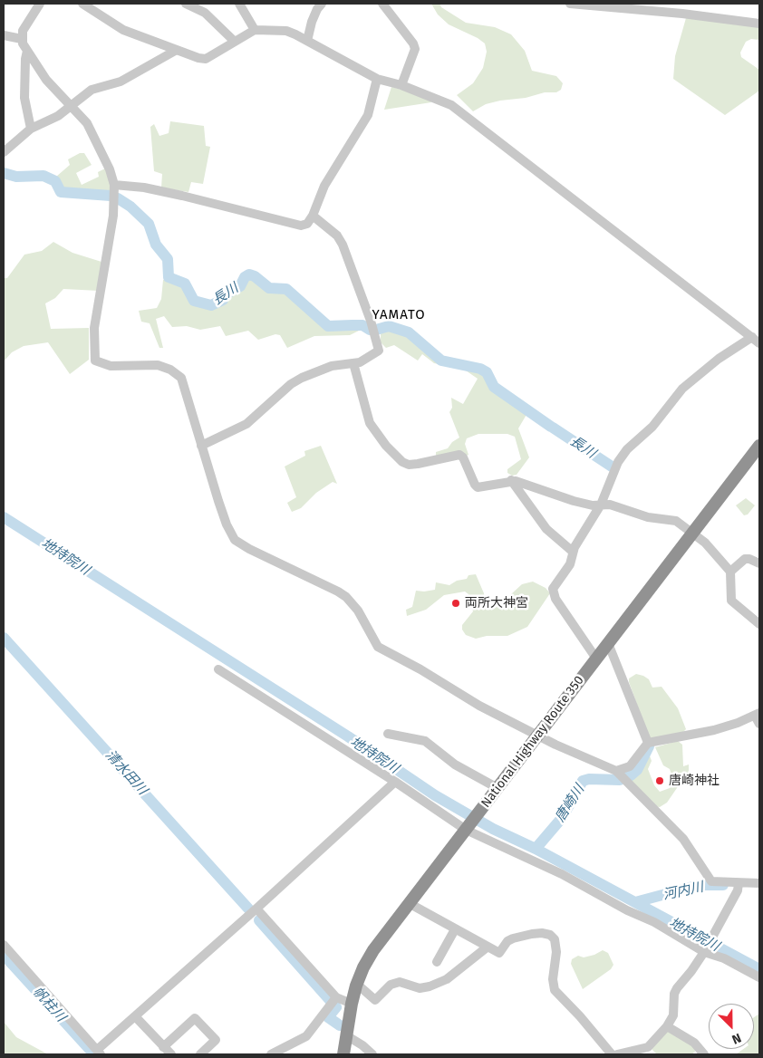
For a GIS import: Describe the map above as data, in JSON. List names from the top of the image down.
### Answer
{
  "streets": {
    "highway": ["National Highway Route 350"]
  },
  "districts": ["YAMATO"],
  "water": [
    "長川",
    "地持院川",
    "清水田川",
    "唐崎川",
    "河内川",
    "帆柱川"
  ],
  "places": ["両所大神宮", "唐崎神社"],
  "north": "bottom right"
}
